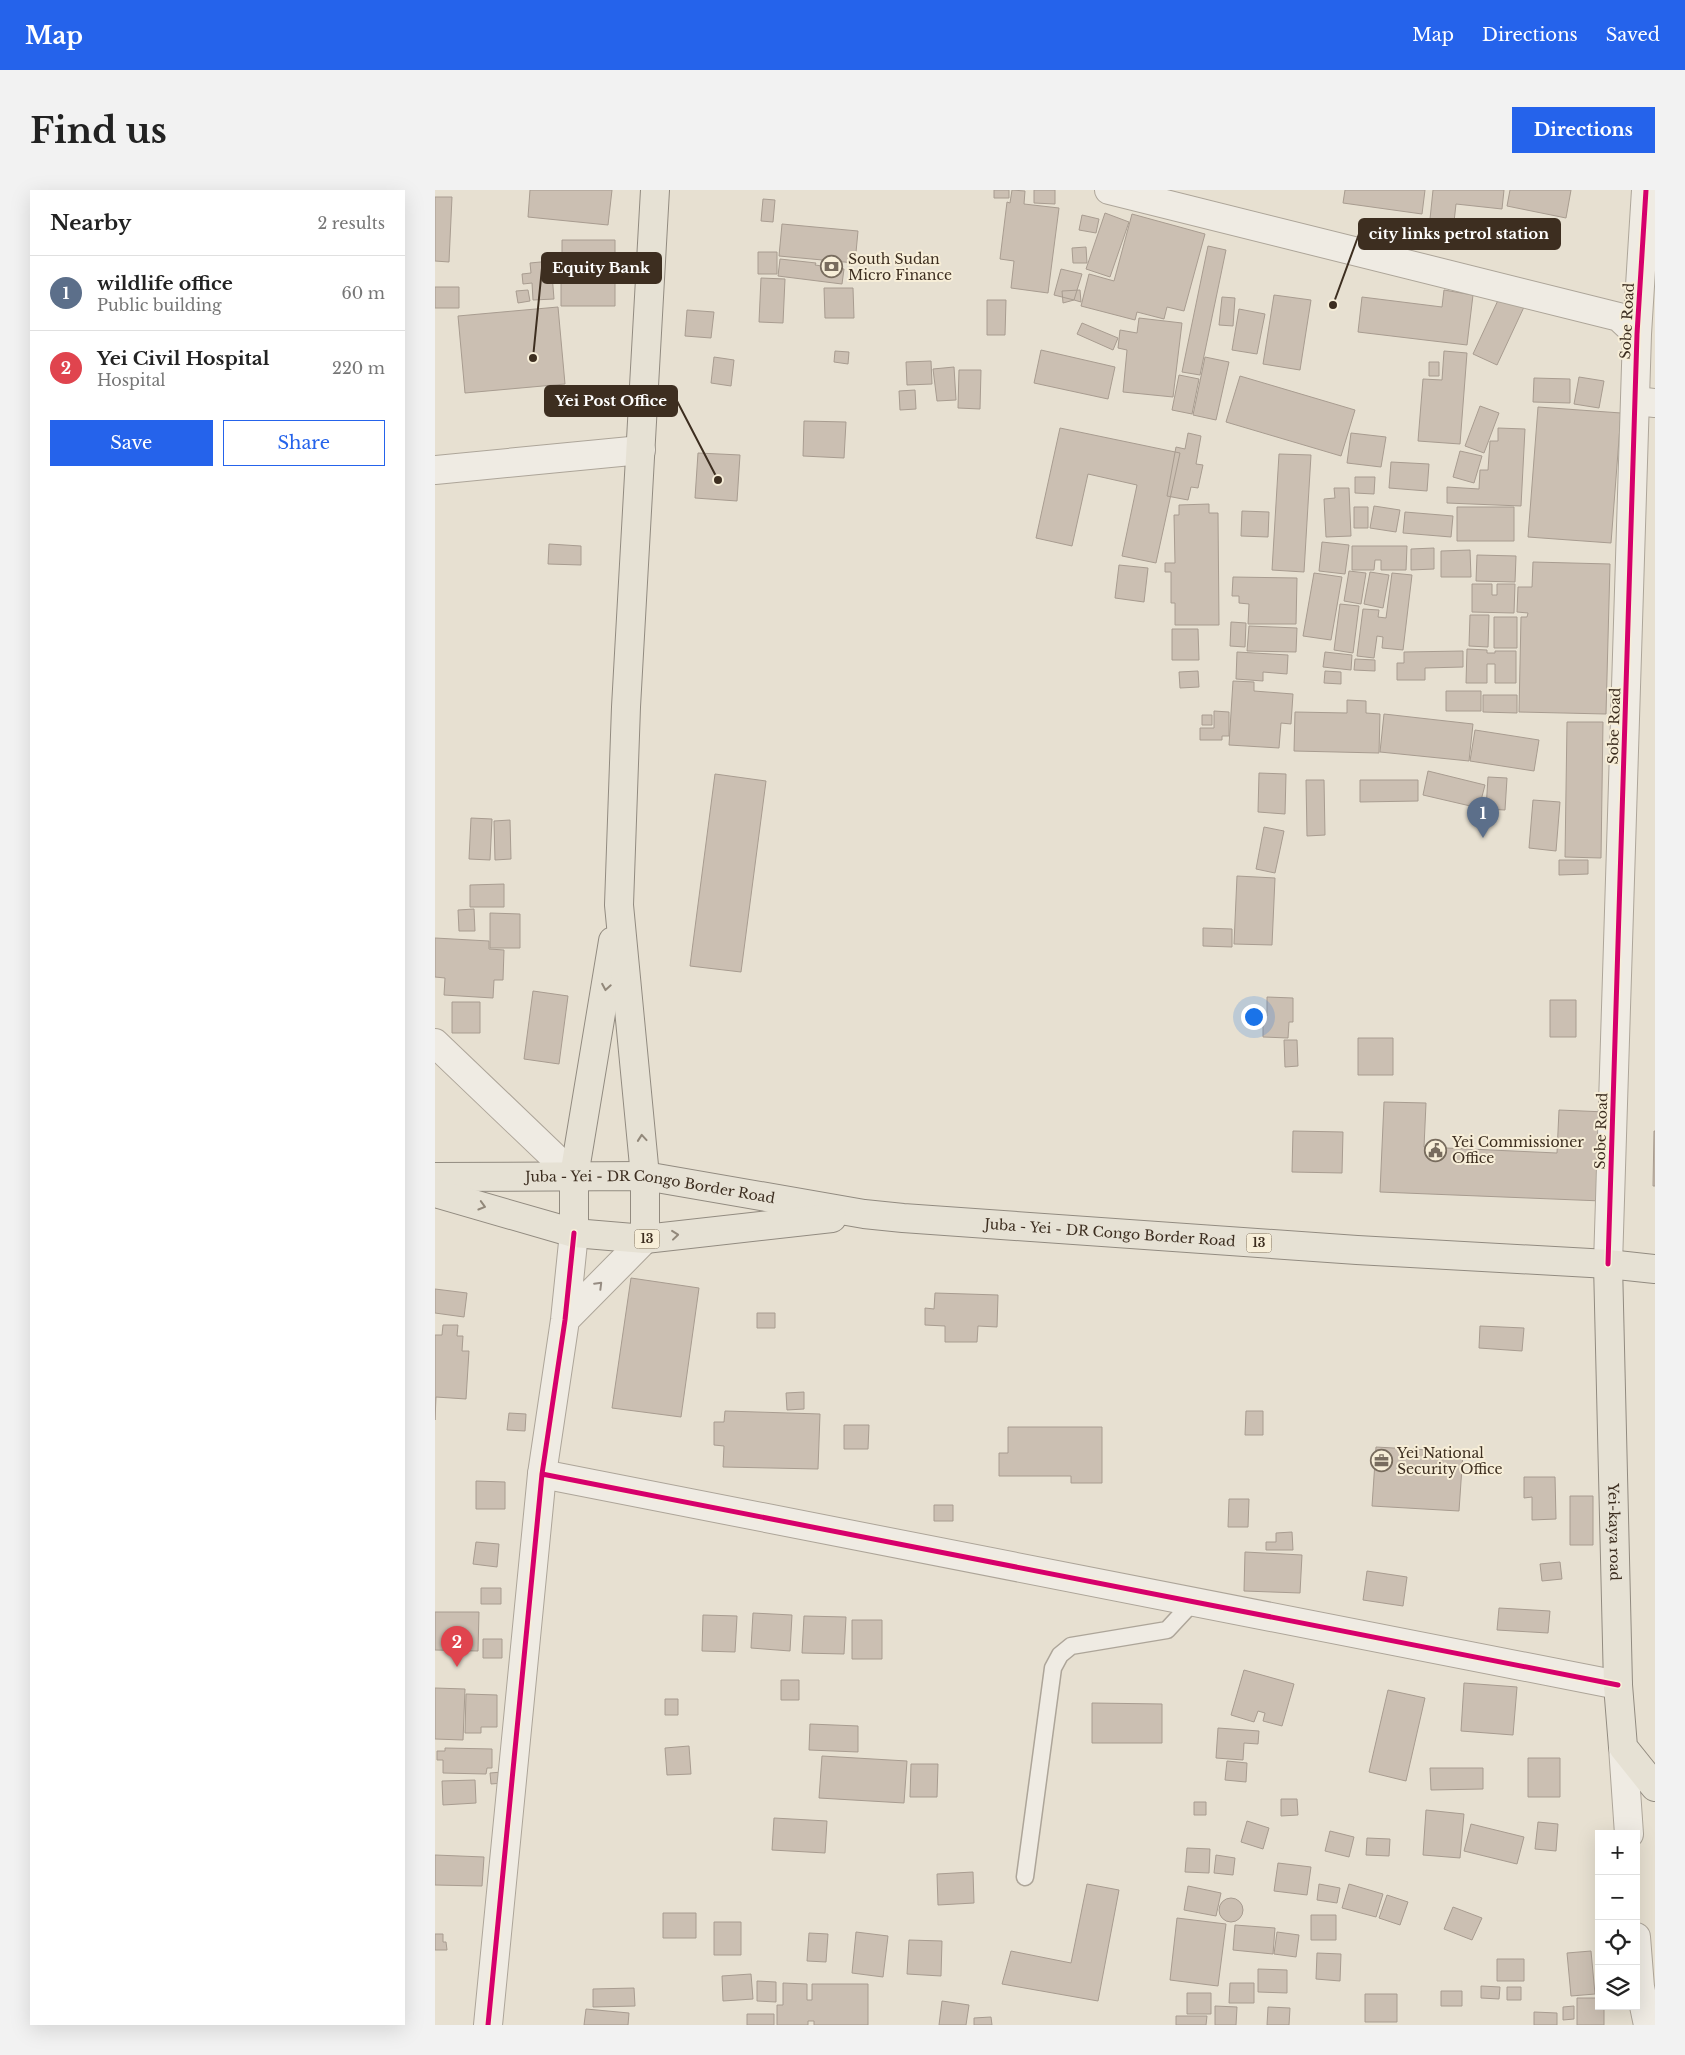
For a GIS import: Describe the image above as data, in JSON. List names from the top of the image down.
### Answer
{
  "streets": {
    "main road": ["Juba - Yei - DR Congo Border Road", "13", "Yei-kaya road"],
    "street": ["Sobe Road"]
  },
  "crossings": [
    ["Sobe Road", "Juba - Yei - DR Congo Border Road"],
    ["Sobe Road", "Yei-kaya road"],
    ["Juba - Yei - DR Congo Border Road", "Yei-kaya road"]
  ],
  "places": {
    "bank": ["South Sudan Micro Finance"],
    "other": ["city links petrol station", "Equity Bank", "Yei Post Office"],
    "public building": ["Yei Commissioner Office"],
    "office": ["Yei National Security Office"]
  },
  "page": {
    "header": "Map",
    "nav": ["Map", "Directions", "Saved"],
    "buttons": [
      "Directions",
      ["Save", "Share"]
    ],
    "title": "Find us",
    "heading": ["Nearby", "2 results"],
    "list": [
      {
        "mark": "1",
        "name": "wildlife office",
        "note": "Public building",
        "value": "60 m"
      },
      {
        "mark": "2",
        "name": "Yei Civil Hospital",
        "note": "Hospital",
        "value": "220 m"
      }
    ],
    "pins": ["1", "2"],
    "map_buttons": ["+", "−"]
  }
}
